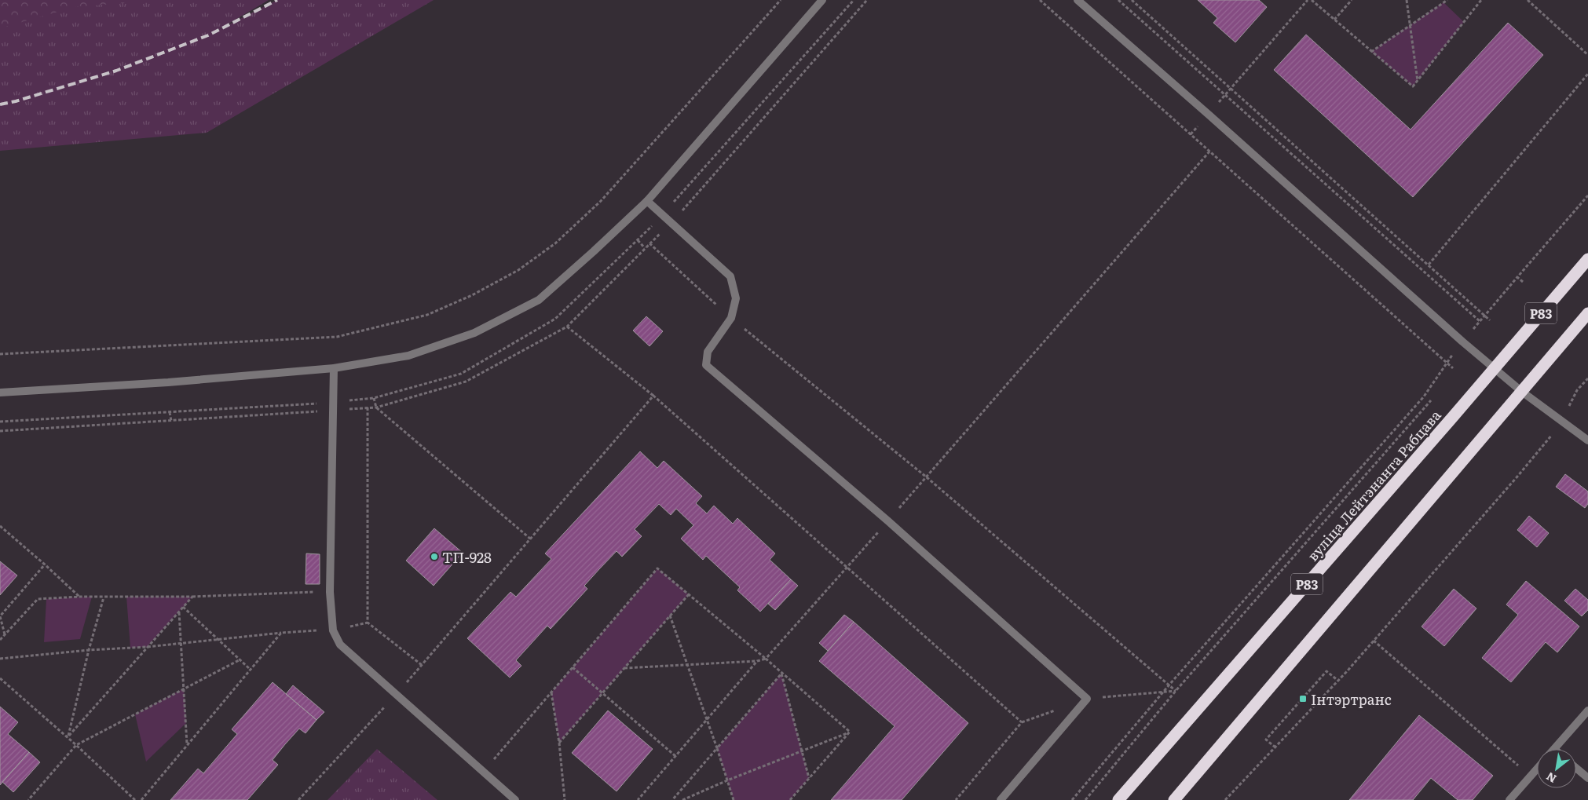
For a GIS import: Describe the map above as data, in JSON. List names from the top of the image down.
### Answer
{
  "streets": {
    "highway": ["Р83", "вуліца Лейтэнанта Рабцава"]
  },
  "places": {
    "other": ["ТП-928"],
    "transit": ["Інтэртранс"]
  },
  "north": "bottom left"
}
